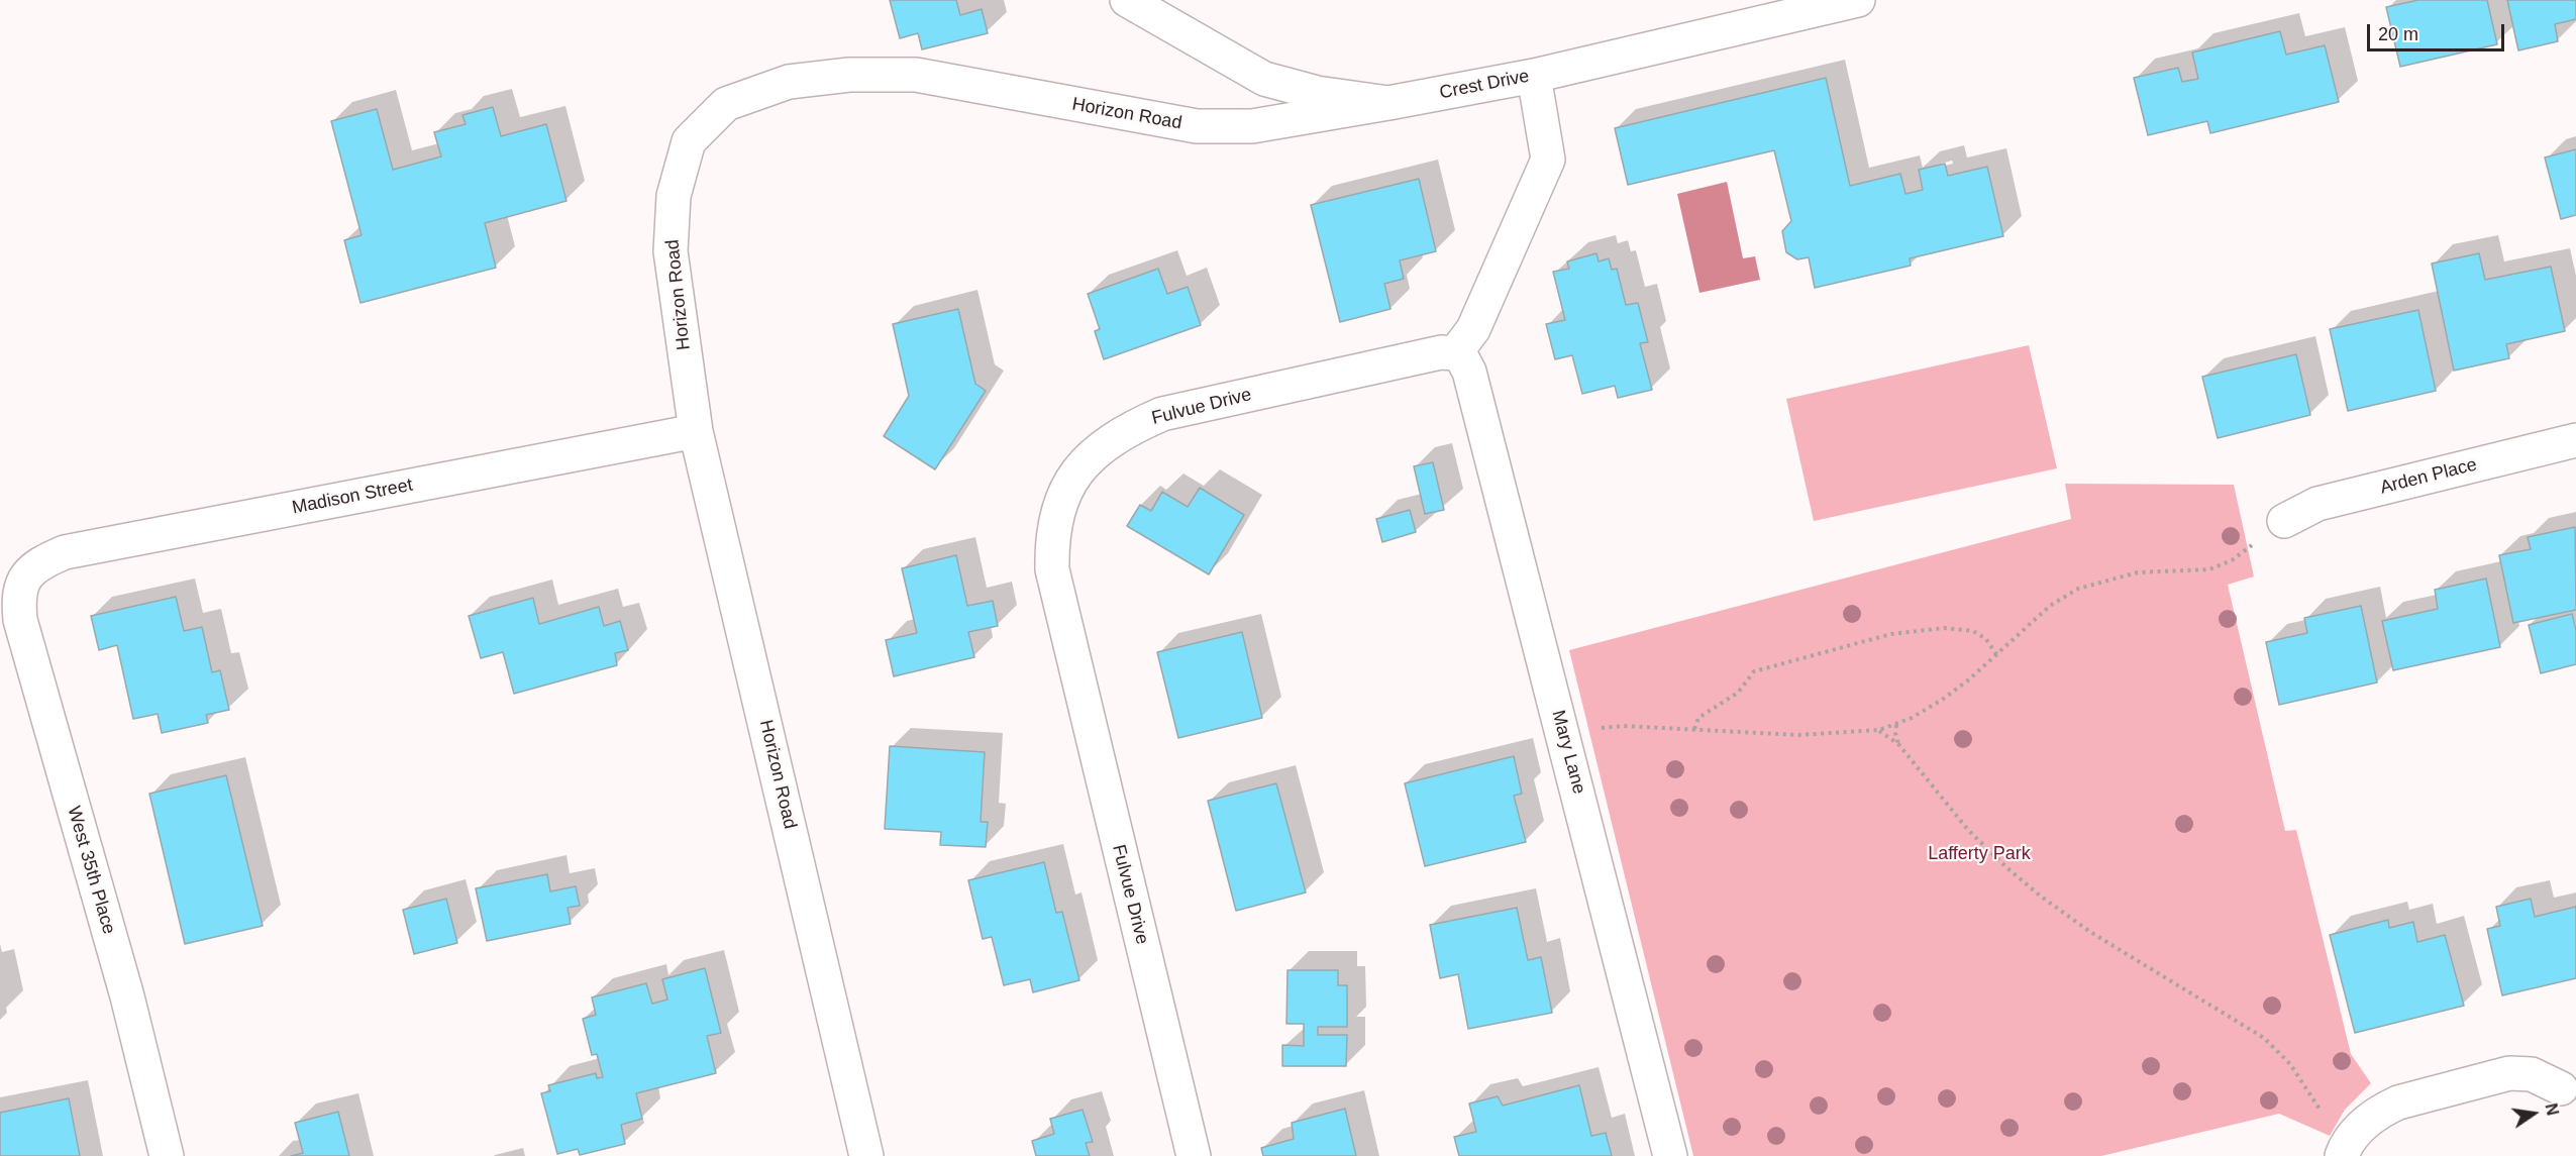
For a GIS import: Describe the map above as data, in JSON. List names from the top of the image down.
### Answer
{
  "streets": {
    "street": [
      "Crest Drive",
      "Horizon Road",
      "Fulvue Drive",
      "Arden Place",
      "Madison Street",
      "Mary Lane",
      "West 35th Place"
    ]
  },
  "crossings": [
    ["Crest Drive", "Horizon Road"],
    ["Horizon Road", "Madison Street"],
    ["Fulvue Drive", "Mary Lane"],
    ["Madison Street", "West 35th Place"]
  ],
  "parks": ["Lafferty Park"],
  "scale_bar": "20 m",
  "north": "right"
}
